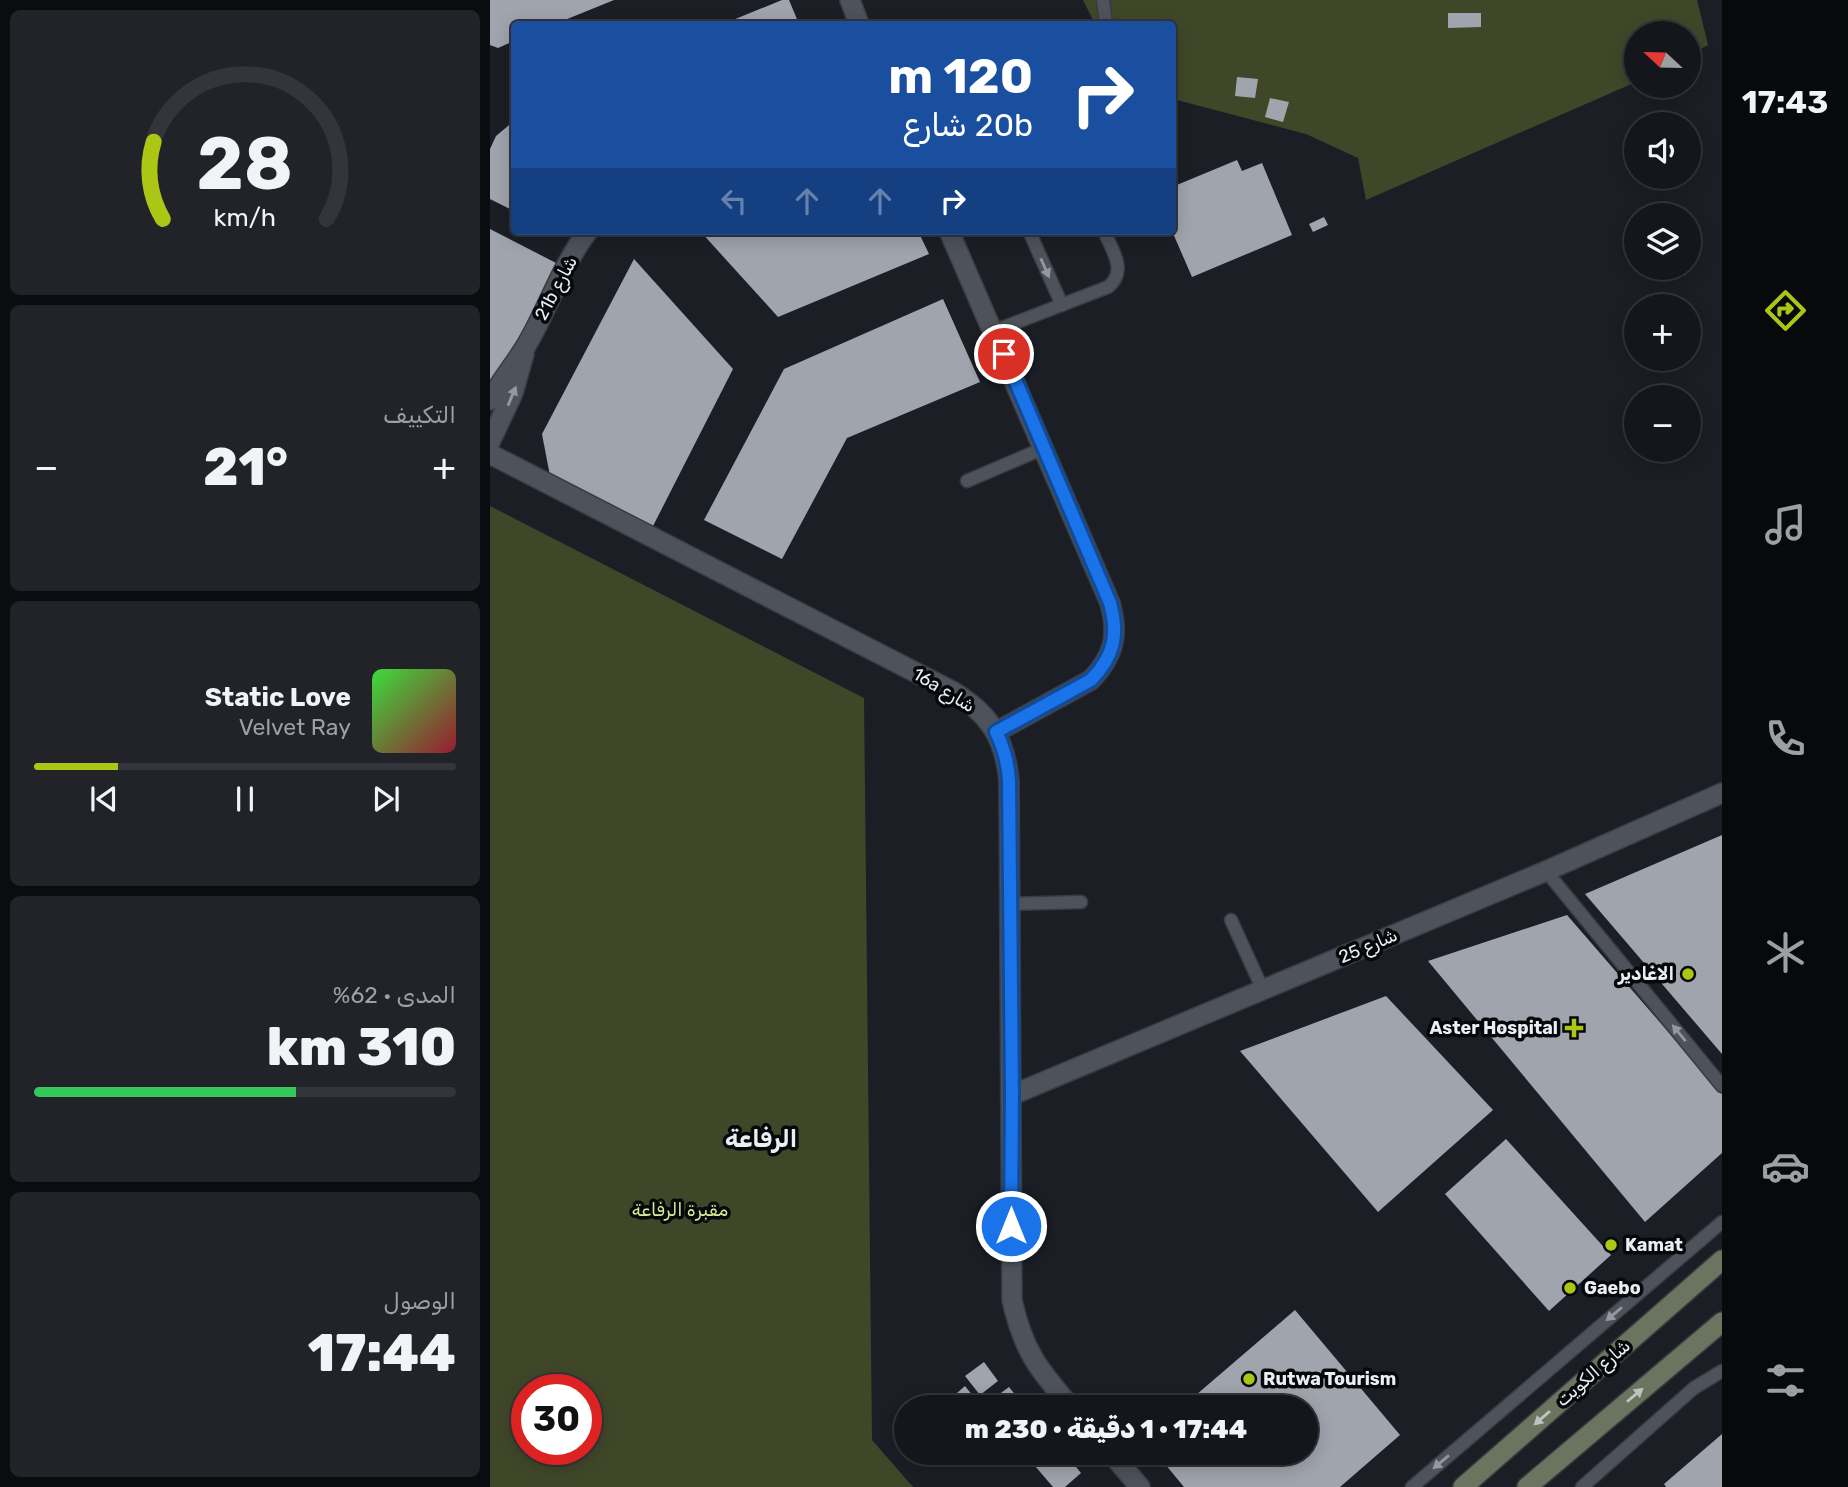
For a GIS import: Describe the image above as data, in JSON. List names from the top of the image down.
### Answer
{
  "streets": {
    "main road": ["شارع الكويت"],
    "street": ["21b شارع", "16a شارع", "شارع 25"]
  },
  "crossings": [
    ["16a شارع", "شارع 25"]
  ],
  "districts": ["الرفاعة"],
  "parks": ["مقبرة الرفاعة"],
  "places": {
    "other": [
      "الاغادیر",
      "Kamat",
      "Gaebo",
      "Rutwa Tourism"
    ],
    "health": ["Aster Hospital"]
  },
  "north": "left",
  "page": {
    "tabs": "17:43",
    "map_buttons": ["+", "−"],
    "turn": ["120 m", "20b شارع"],
    "tile": [
      "التكييف",
      ["المدى · 62%", "310 km"],
      ["الوصول", "17:44"]
    ],
    "heat": ["−", "21°", "+"],
    "song": ["Static Love", "Velvet Ray"],
    "limit": "30",
    "trip": "17:44 · 1 دقيقة · 230 m",
    "gauge": ["28", "km/h"]
  }
}
